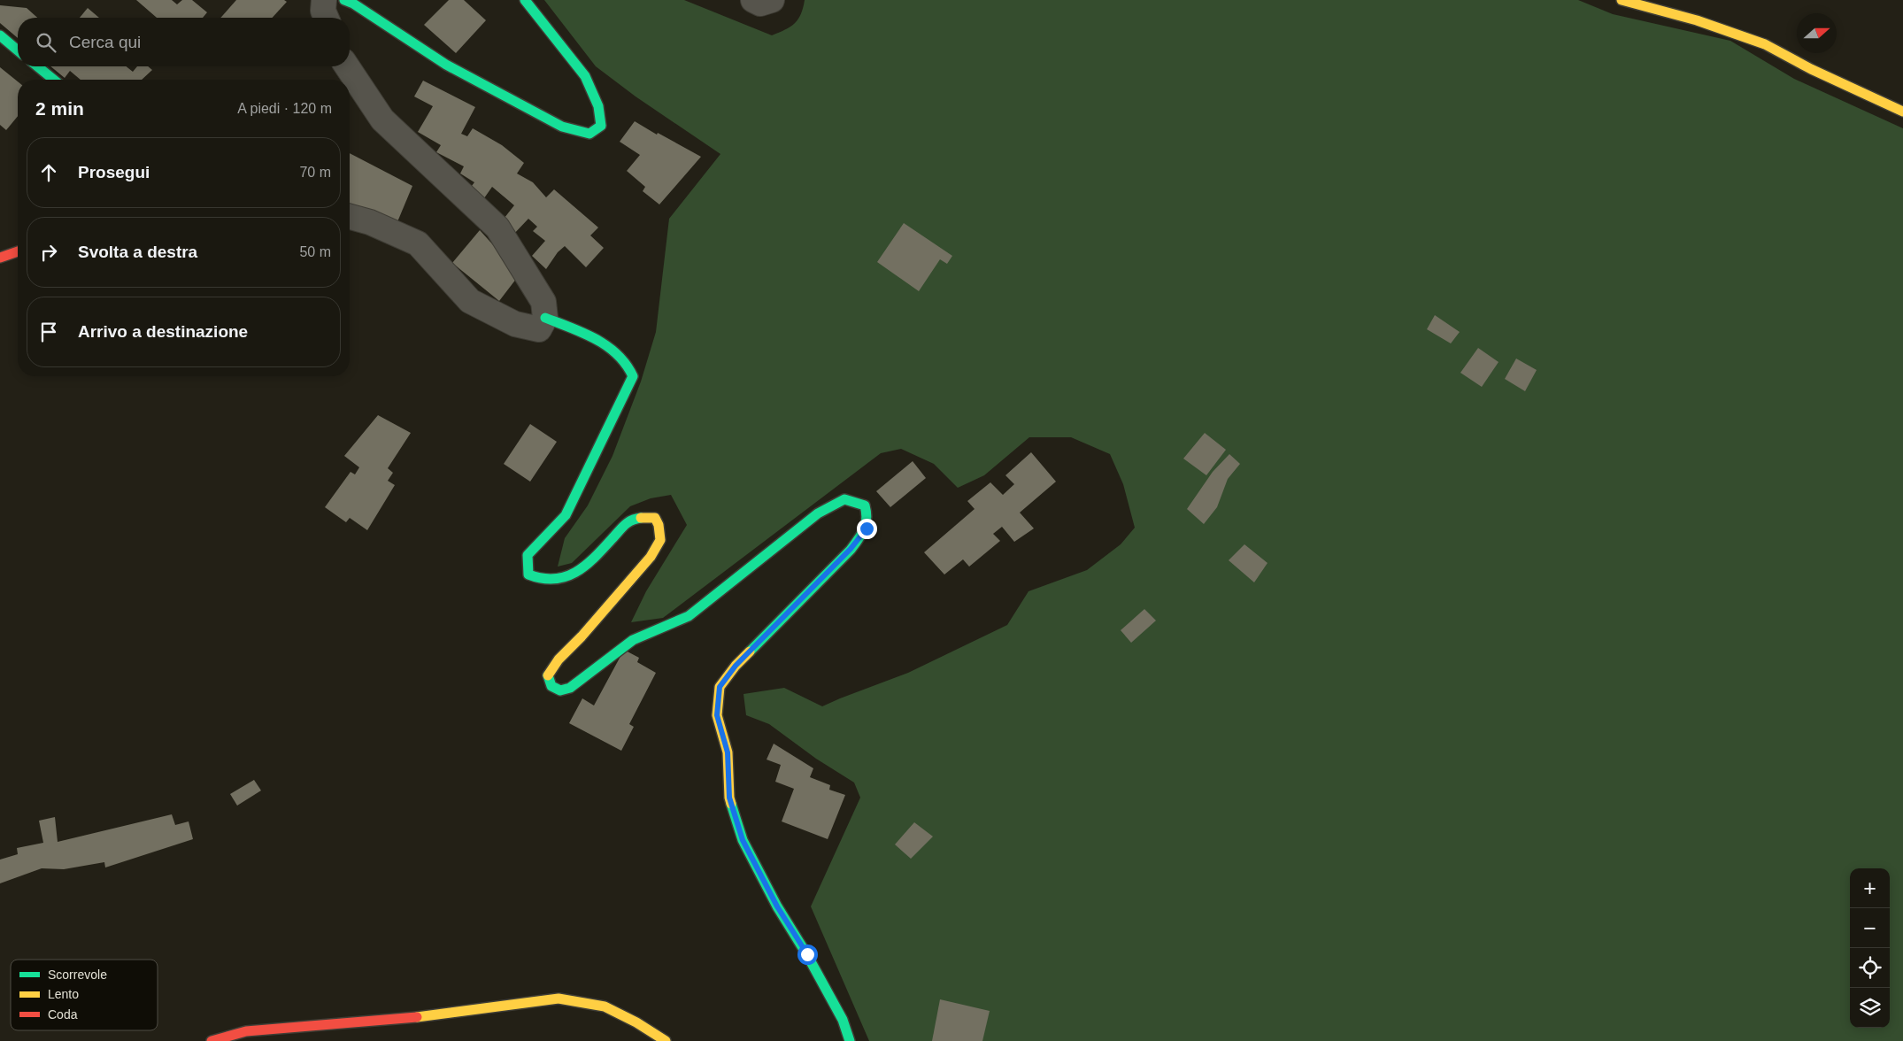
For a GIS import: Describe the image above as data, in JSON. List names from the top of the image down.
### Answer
{
  "legend": ["Scorrevole", "Lento", "Coda"],
  "north": "right",
  "page": {
    "search": "Cerca qui",
    "heading": ["2 min", "A piedi · 120 m"],
    "list": [
      ["Prosegui", "70 m"],
      ["Svolta a destra", "50 m"],
      "Arrivo a destinazione"
    ],
    "map_buttons": ["+", "−"]
  }
}
